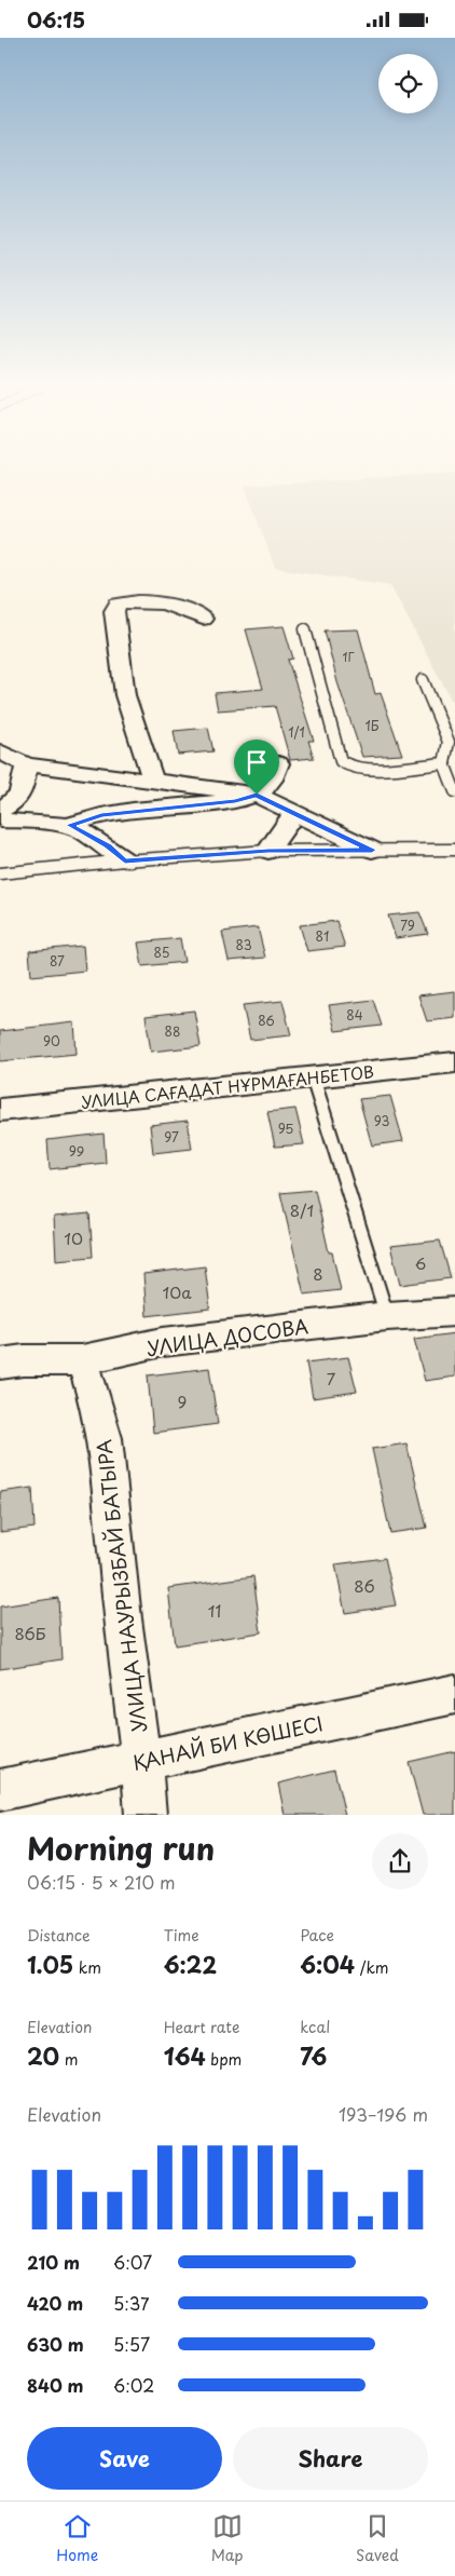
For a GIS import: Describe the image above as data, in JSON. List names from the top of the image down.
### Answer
{
  "streets": {
    "street": [
      "УЛИЦА САҒАДАТ НҰРМАҒАНБЕТОВ",
      "УЛИЦА ДОСОВА",
      "УЛИЦА НАУРЫЗБАЙ БАТЫРА",
      "ҚАНАЙ БИ КӨШЕСІ"
    ]
  },
  "crossings": [
    ["УЛИЦА ДОСОВА", "УЛИЦА НАУРЫЗБАЙ БАТЫРА"],
    ["УЛИЦА НАУРЫЗБАЙ БАТЫРА", "ҚАНАЙ БИ КӨШЕСІ"]
  ],
  "house_numbers": [
    "1Г",
    "1Б",
    "1/1",
    "79",
    "81",
    "83",
    "85",
    "87",
    "84",
    "86",
    "88",
    "90",
    "93",
    "95",
    "97",
    "99",
    "8/1",
    "10",
    "6",
    "8",
    "10а",
    "7",
    "9",
    "86",
    "11",
    "86Б"
  ],
  "page": {
    "status": "06:15",
    "heading": ["Morning run", "06:15 · 5 × 210 m"],
    "stats": [
      ["Distance", "1.05 km"],
      ["Time", "6:22"],
      ["Pace", "6:04 /km"],
      ["Elevation", "20 m"],
      ["Heart rate", "164 bpm"],
      ["kcal", "76"]
    ],
    "chart": ["Elevation", "193–196 m"],
    "list": [
      {
        "name": "210 m",
        "note": "6:07"
      },
      {
        "name": "420 m",
        "note": "5:37"
      },
      {
        "name": "630 m",
        "note": "5:57"
      },
      {
        "name": "840 m",
        "note": "6:02"
      }
    ],
    "buttons": ["Save", "Share"],
    "tabs": ["Home", "Map", "Saved"]
  }
}
